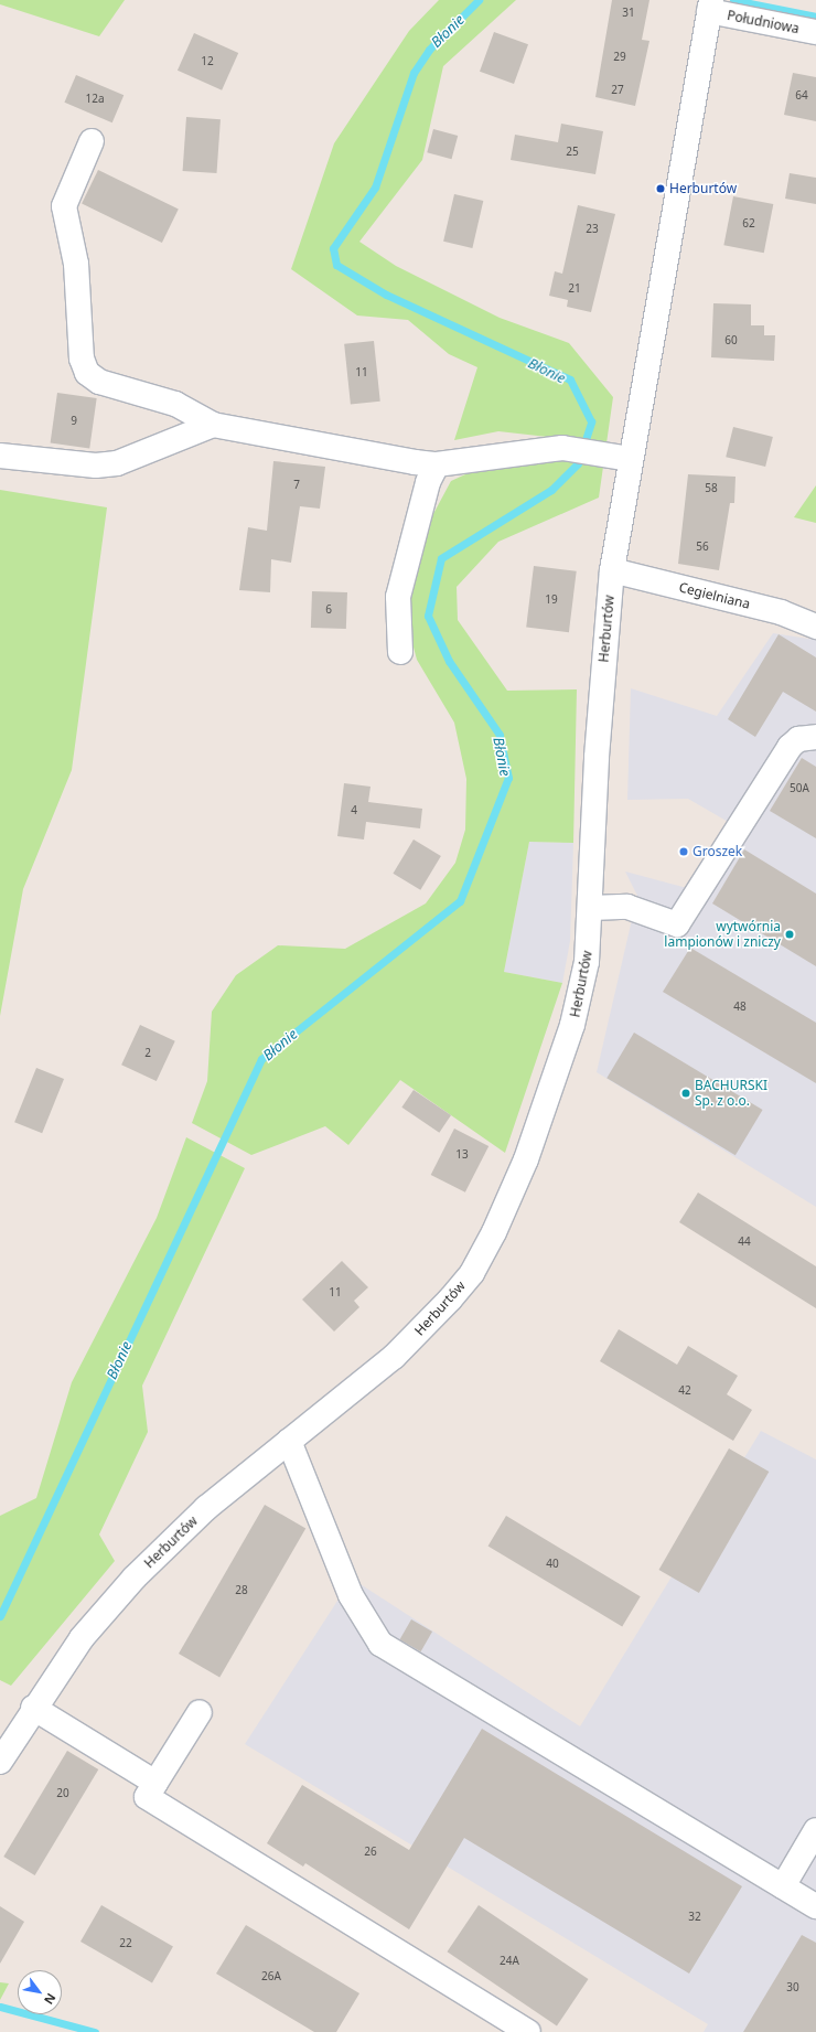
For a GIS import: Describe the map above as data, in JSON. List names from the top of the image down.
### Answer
{
  "streets": {
    "street": ["Południowa", "Cegielniana", "Herburtów"]
  },
  "crossings": [
    ["Południowa", "Herburtów"],
    ["Cegielniana", "Herburtów"]
  ],
  "water": ["Błonie"],
  "places": [
    "Herburtów",
    "Groszek",
    "wytwórnia lampionów i zniczy",
    "BACHURSKI Sp. z o.o."
  ],
  "house_numbers": [
    "31",
    "29",
    "12",
    "27",
    "64",
    "12a",
    "25",
    "62",
    "23",
    "21",
    "60",
    "11",
    "9",
    "7",
    "58",
    "56",
    "19",
    "6",
    "50A",
    "4",
    "48",
    "2",
    "13",
    "44",
    "11",
    "42",
    "40",
    "28",
    "20",
    "26",
    "32",
    "22",
    "24A",
    "26A",
    "30"
  ],
  "north": "bottom right"
}
